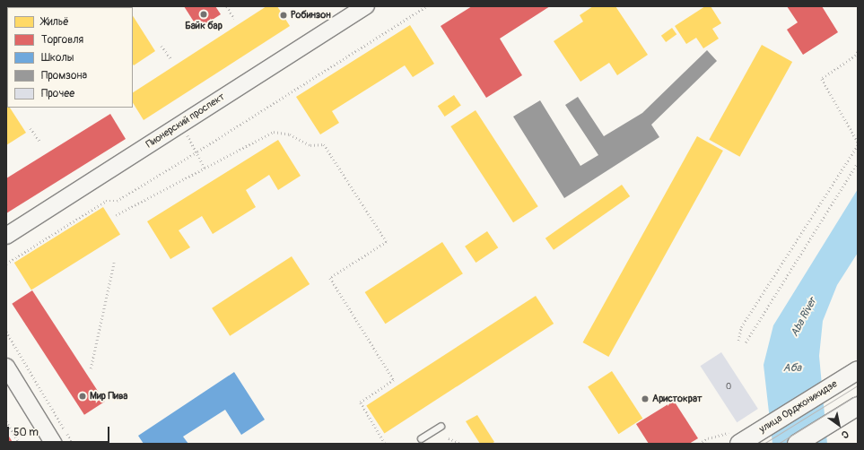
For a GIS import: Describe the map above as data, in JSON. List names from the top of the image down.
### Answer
{
  "streets": {
    "main road": ["улица Орджоникидзе"],
    "street": ["Пионерский проспект"]
  },
  "water": ["Aba River", "Аба"],
  "places": [
    "Байк бар",
    "Робинзон",
    "Мир Пива",
    "Аристократ"
  ],
  "house_numbers": ["0"],
  "legend": [
    "Жильё",
    "Торговля",
    "Школы",
    "Промзона",
    "Прочее"
  ],
  "scale_bar": "50 m",
  "north": "bottom right"
}
